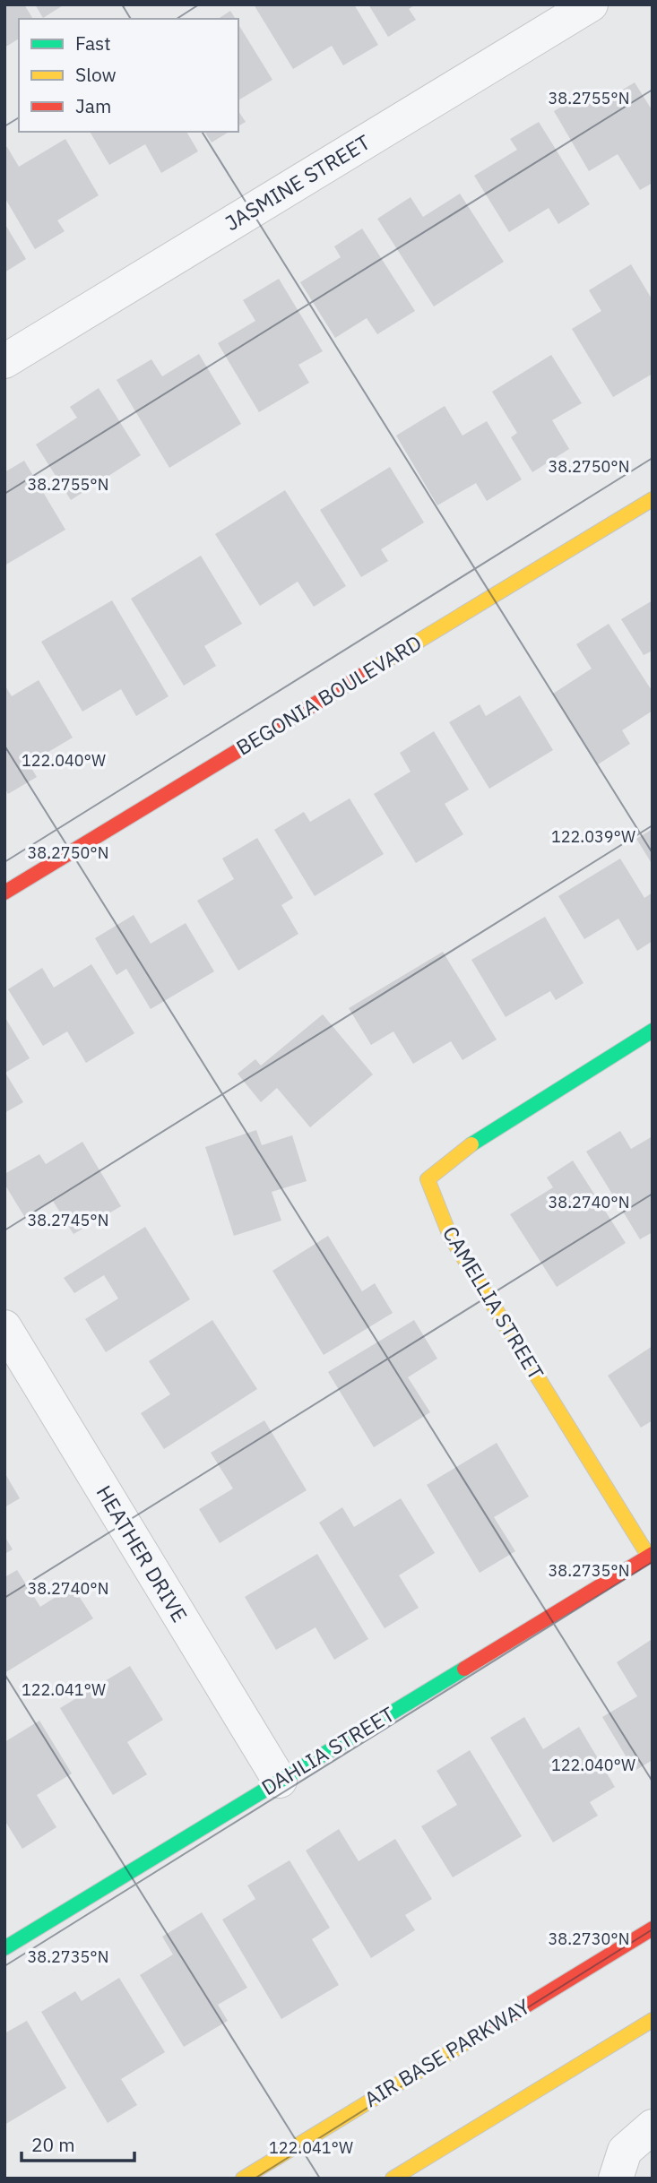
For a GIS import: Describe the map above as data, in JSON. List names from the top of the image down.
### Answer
{
  "streets": {
    "street": [
      "JASMINE STREET",
      "BEGONIA BOULEVARD",
      "CAMELLIA STREET",
      "HEATHER DRIVE",
      "DAHLIA STREET",
      "AIR BASE PARKWAY"
    ]
  },
  "crossings": [
    ["CAMELLIA STREET", "DAHLIA STREET"],
    ["HEATHER DRIVE", "DAHLIA STREET"]
  ],
  "legend": ["Fast", "Slow", "Jam"],
  "scale_bar": "20 m",
  "coordinates": [
    "38.2755°N",
    "38.2750°N",
    "122.040°W",
    "122.039°W",
    "38.2740°N",
    "38.2745°N",
    "38.2735°N",
    "122.041°W",
    "38.2730°N"
  ]
}
